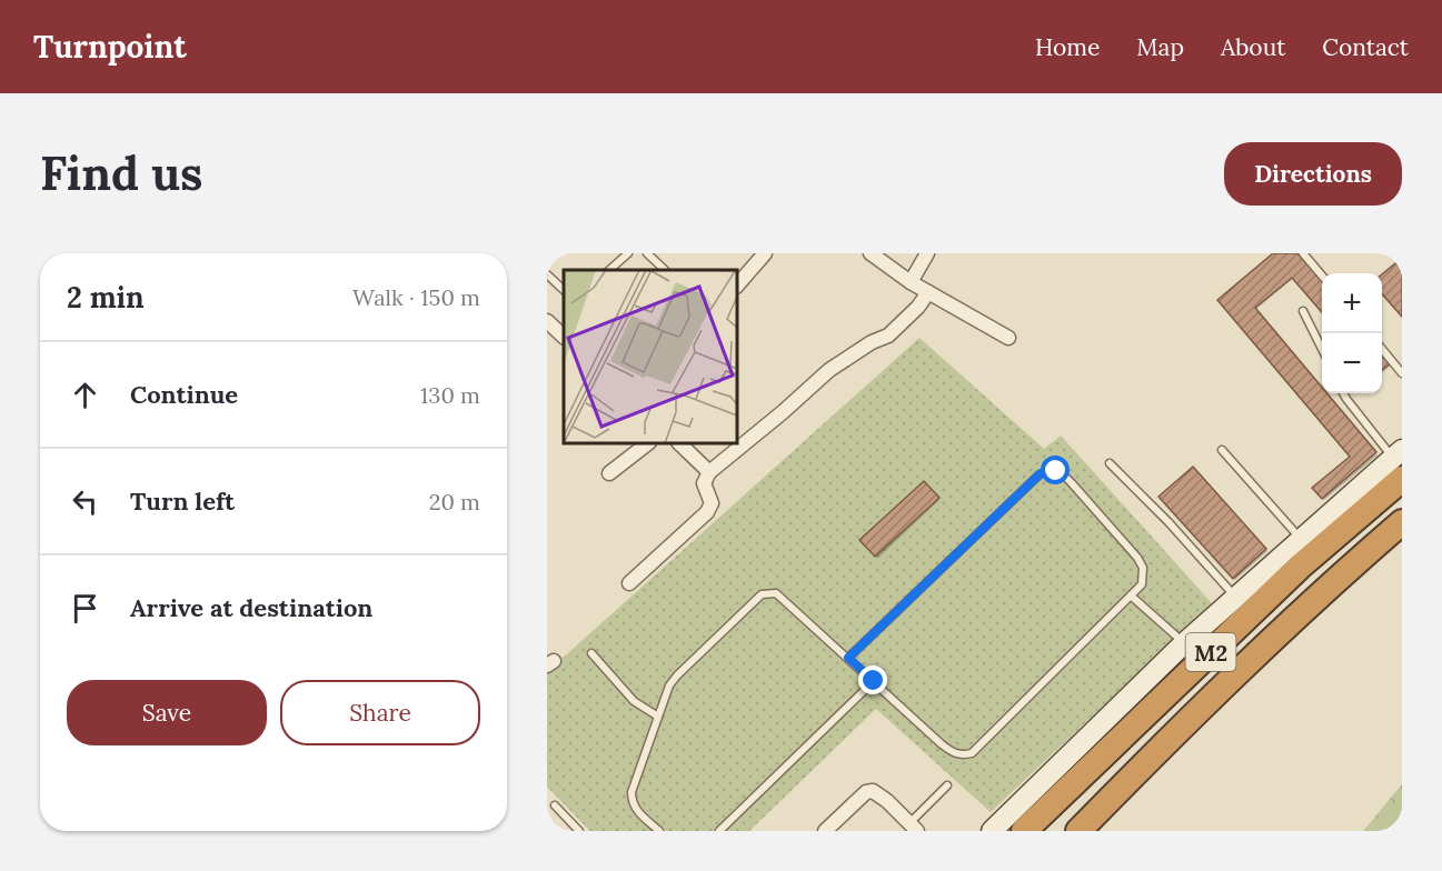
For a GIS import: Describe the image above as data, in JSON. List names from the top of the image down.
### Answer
{
  "streets": {
    "highway": ["M2"]
  },
  "page": {
    "header": "Turnpoint",
    "nav": [
      "Home",
      "Map",
      "About",
      "Contact"
    ],
    "buttons": [
      "Directions",
      ["Save", "Share"]
    ],
    "title": "Find us",
    "heading": ["2 min", "Walk · 150 m"],
    "map_buttons": ["+", "−"],
    "list": [
      ["Continue", "130 m"],
      ["Turn left", "20 m"],
      "Arrive at destination"
    ]
  }
}
